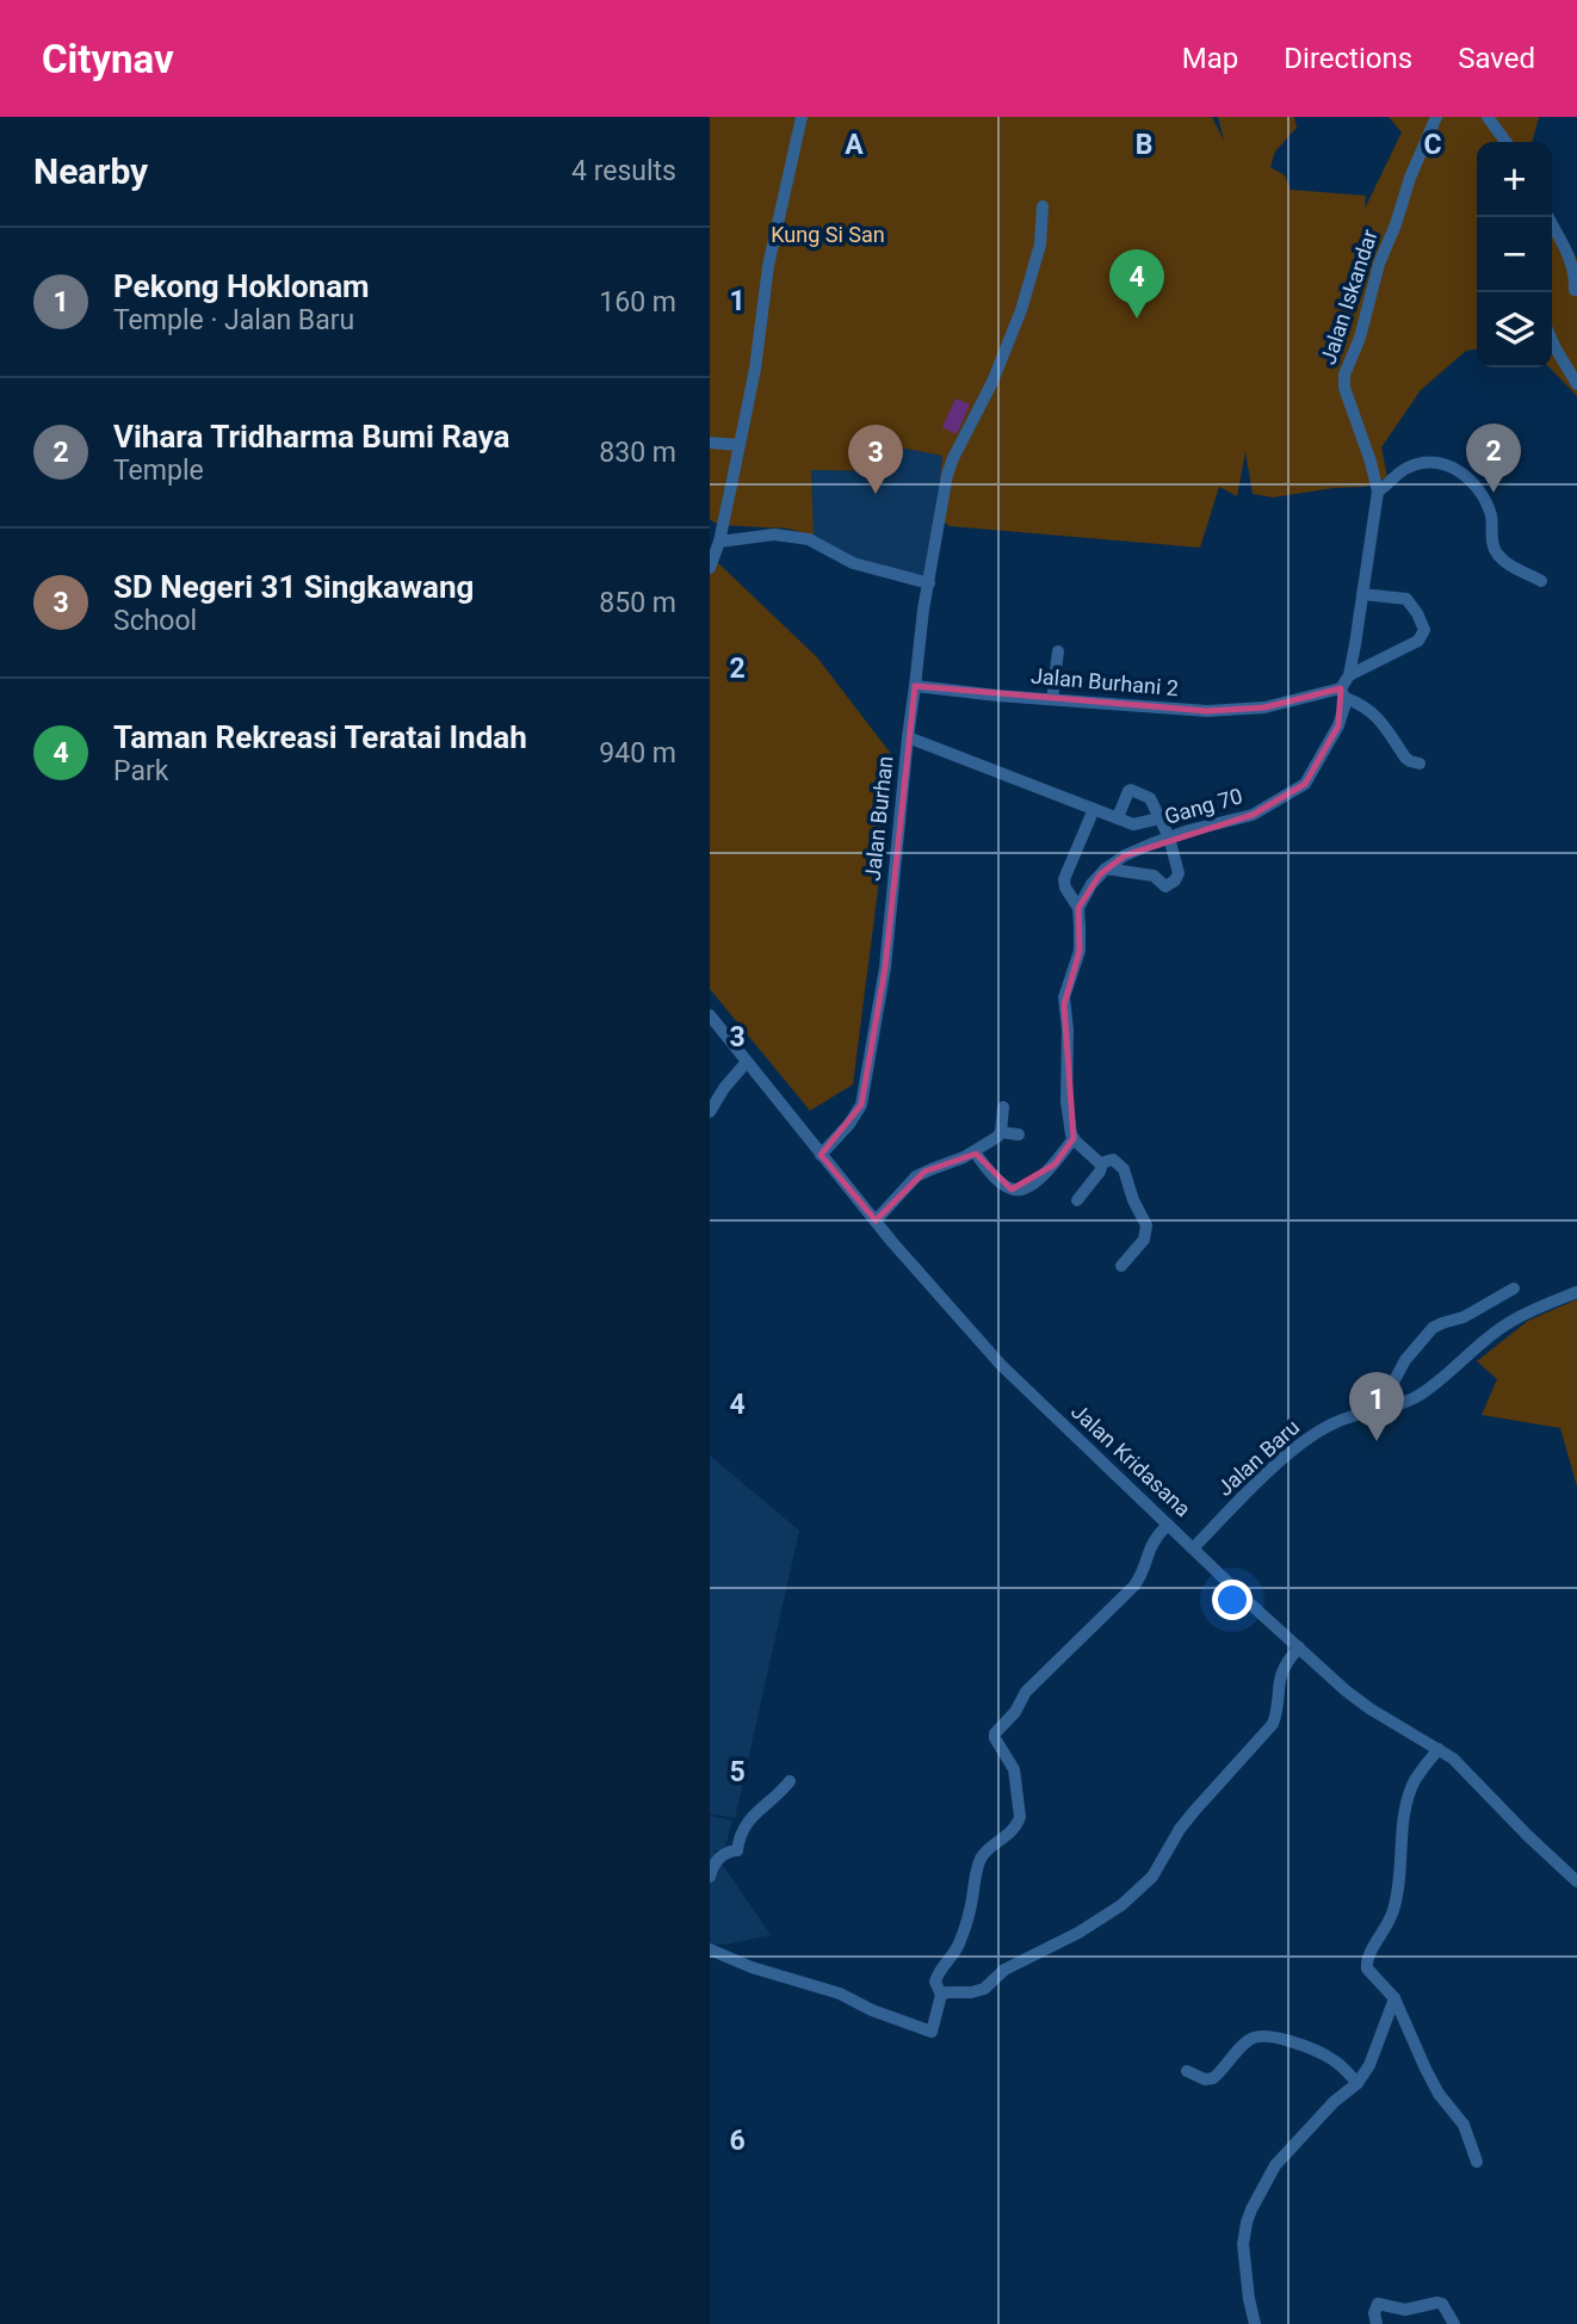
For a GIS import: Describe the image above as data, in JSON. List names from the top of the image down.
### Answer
{
  "streets": {
    "street": [
      "Jalan Iskandar",
      "Jalan Burhani 2",
      "Gang 70",
      "Jalan Burhan",
      "Jalan Baru",
      "Jalan Kridasana"
    ]
  },
  "crossings": [
    ["Jalan Iskandar", "Jalan Burhani 2"],
    ["Jalan Iskandar", "Gang 70"],
    ["Jalan Burhani 2", "Gang 70"],
    ["Jalan Burhan", "Jalan Kridasana"],
    ["Jalan Baru", "Jalan Kridasana"]
  ],
  "parks": ["Kung Si San"],
  "page": {
    "header": "Citynav",
    "nav": ["Map", "Directions", "Saved"],
    "heading": ["Nearby", "4 results"],
    "map_buttons": ["+", "−"],
    "list": [
      {
        "mark": "1",
        "name": "Pekong Hoklonam",
        "note": "Temple · Jalan Baru",
        "value": "160 m"
      },
      {
        "mark": "2",
        "name": "Vihara Tridharma Bumi Raya",
        "note": "Temple",
        "value": "830 m"
      },
      {
        "mark": "3",
        "name": "SD Negeri 31 Singkawang",
        "note": "School",
        "value": "850 m"
      },
      {
        "mark": "4",
        "name": "Taman Rekreasi Teratai Indah",
        "note": "Park",
        "value": "940 m"
      }
    ],
    "pins": [
      "4",
      "2",
      "3",
      "1"
    ]
  },
  "grid": {
    "columns": ["A", "B", "C"],
    "rows": [
      "1",
      "2",
      "3",
      "4",
      "5",
      "6"
    ]
  }
}
